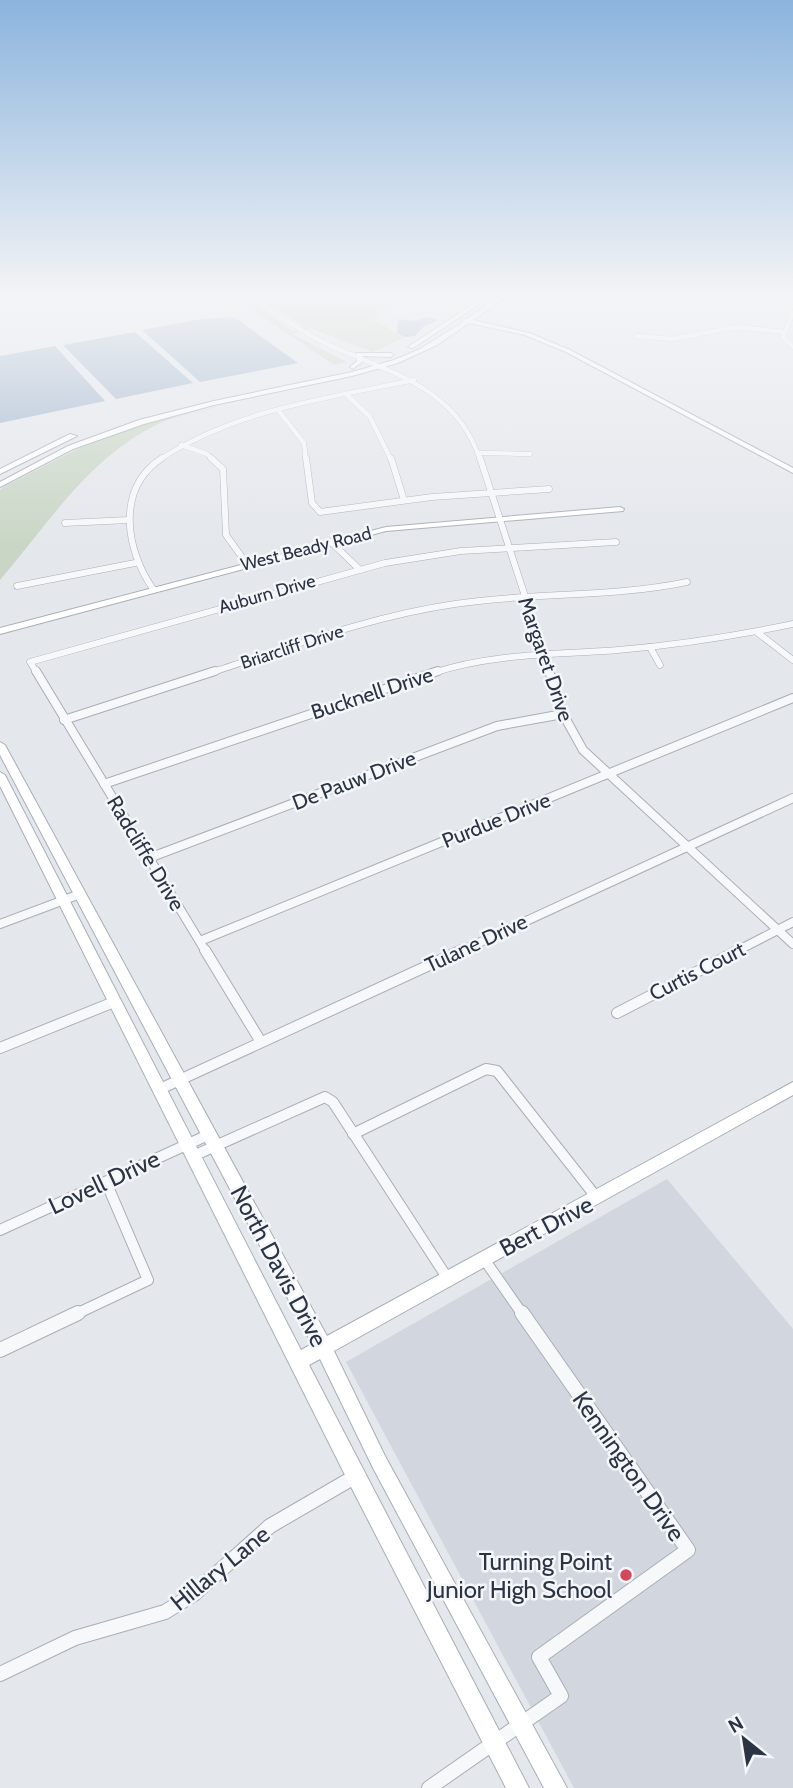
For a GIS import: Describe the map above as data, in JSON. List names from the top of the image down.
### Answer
{
  "streets": {
    "main road": ["West Beady Road", "Bert Drive", "North Davis Drive"],
    "street": [
      "Auburn Drive",
      "Briarcliff Drive",
      "Margaret Drive",
      "Bucknell Drive",
      "De Pauw Drive",
      "Purdue Drive",
      "Radcliffe Drive",
      "Tulane Drive",
      "Curtis Court",
      "Lovell Drive",
      "Kennington Drive",
      "Hillary Lane"
    ]
  },
  "crossings": [
    ["West Beady Road", "Margaret Drive"],
    ["Auburn Drive", "Margaret Drive"],
    ["Auburn Drive", "Radcliffe Drive"],
    ["Briarcliff Drive", "Margaret Drive"],
    ["Briarcliff Drive", "Radcliffe Drive"],
    ["Margaret Drive", "Bucknell Drive"],
    ["Margaret Drive", "De Pauw Drive"],
    ["Margaret Drive", "Purdue Drive"],
    ["Margaret Drive", "Tulane Drive"],
    ["Margaret Drive", "Curtis Court"],
    ["Bucknell Drive", "Radcliffe Drive"],
    ["De Pauw Drive", "Radcliffe Drive"],
    ["Purdue Drive", "Radcliffe Drive"],
    ["Radcliffe Drive", "Tulane Drive"],
    ["Tulane Drive", "North Davis Drive"],
    ["Lovell Drive", "North Davis Drive"],
    ["Bert Drive", "North Davis Drive"],
    ["Bert Drive", "Kennington Drive"],
    ["North Davis Drive", "Kennington Drive"],
    ["North Davis Drive", "Hillary Lane"]
  ],
  "places": ["Turning Point Junior High School"],
  "north": "top left"
}
